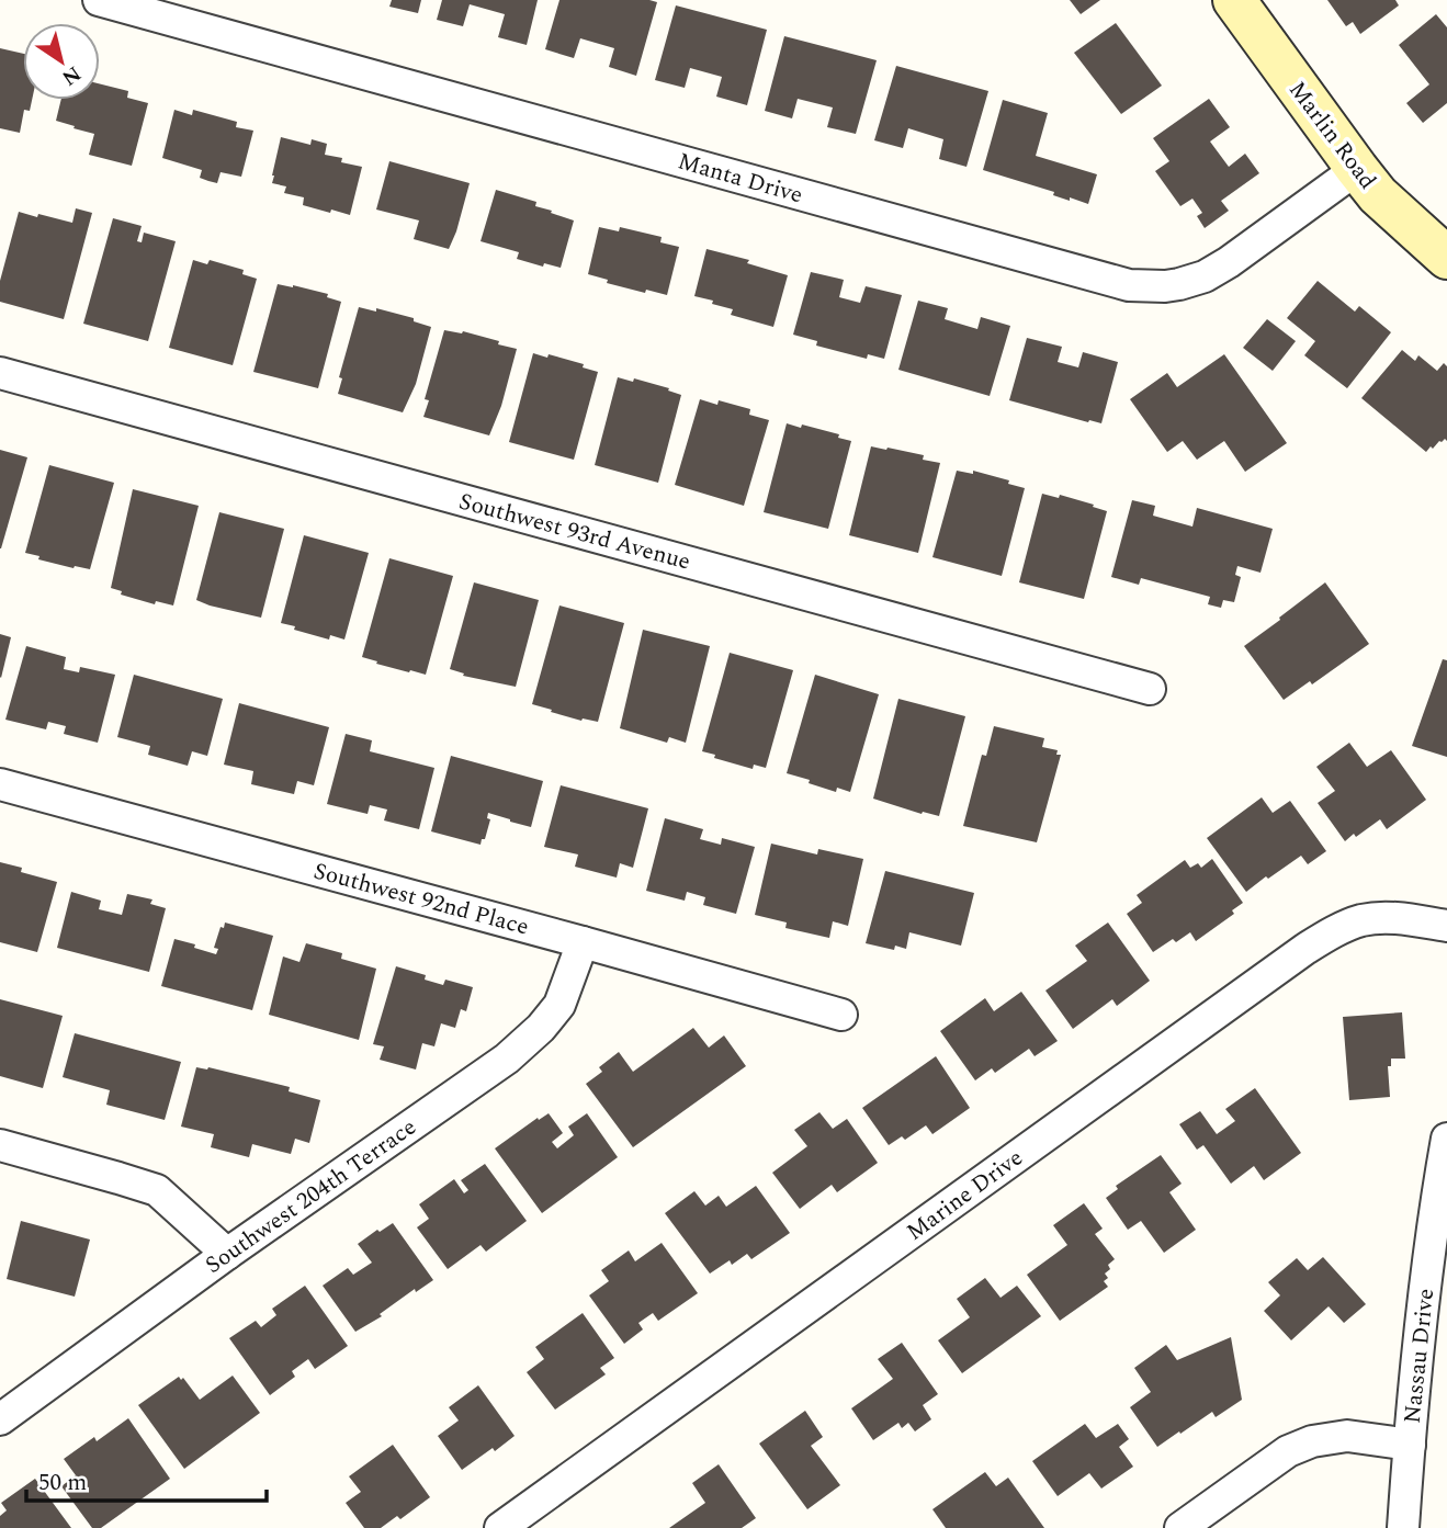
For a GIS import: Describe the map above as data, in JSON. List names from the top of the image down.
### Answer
{
  "streets": {
    "street": [
      "Marlin Road",
      "Manta Drive",
      "Southwest 93rd Avenue",
      "Southwest 92nd Place",
      "Marine Drive",
      "Southwest 204th Terrace",
      "Nassau Drive"
    ]
  },
  "crossings": [
    ["Marlin Road", "Manta Drive"],
    ["Southwest 92nd Place", "Southwest 204th Terrace"]
  ],
  "scale_bar": "50 m",
  "north": "bottom right"
}
